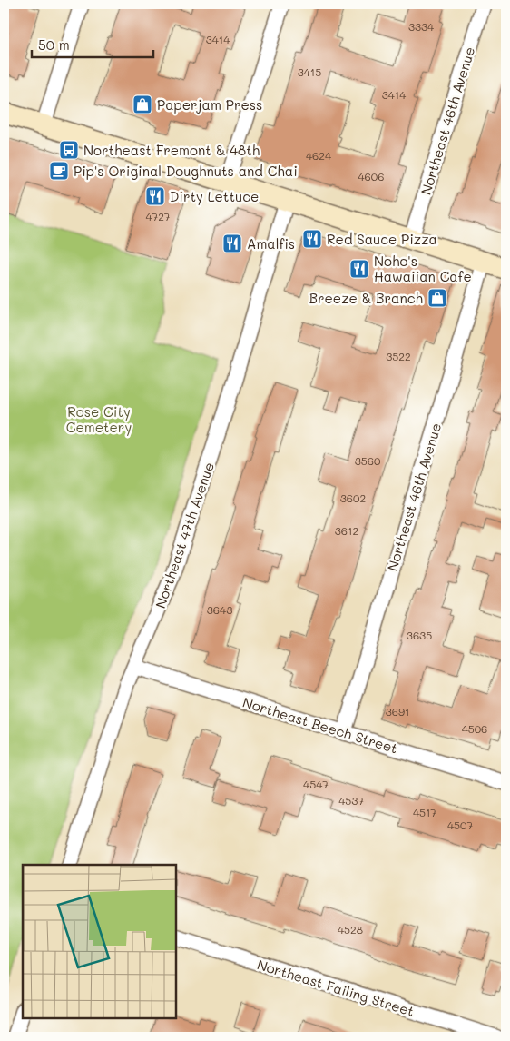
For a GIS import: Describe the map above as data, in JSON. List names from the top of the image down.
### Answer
{
  "streets": {
    "street": [
      "Northeast 46th Avenue",
      "Northeast 47th Avenue",
      "Northeast Beech Street",
      "Northeast Failing Street"
    ]
  },
  "crossings": [
    ["Northeast 46th Avenue", "Northeast Beech Street"],
    ["Northeast 47th Avenue", "Northeast Beech Street"]
  ],
  "parks": ["Rose City Cemetery"],
  "places": {
    "shop": ["Paperjam Press", "Breeze & Branch"],
    "bus stop": ["Northeast Fremont & 48th"],
    "cafe": ["Pip's Original Doughnuts and Chai"],
    "restaurant": [
      "Dirty Lettuce",
      "Red Sauce Pizza",
      "Amalfis",
      "Noho's Hawaiian Cafe"
    ]
  },
  "house_numbers": [
    "3334",
    "3414",
    "3415",
    "3414",
    "4624",
    "4606",
    "4727",
    "3522",
    "3560",
    "3602",
    "3612",
    "3643",
    "3635",
    "3691",
    "4506",
    "4547",
    "4537",
    "4517",
    "4507",
    "4528"
  ],
  "scale_bar": "50 m"
}
